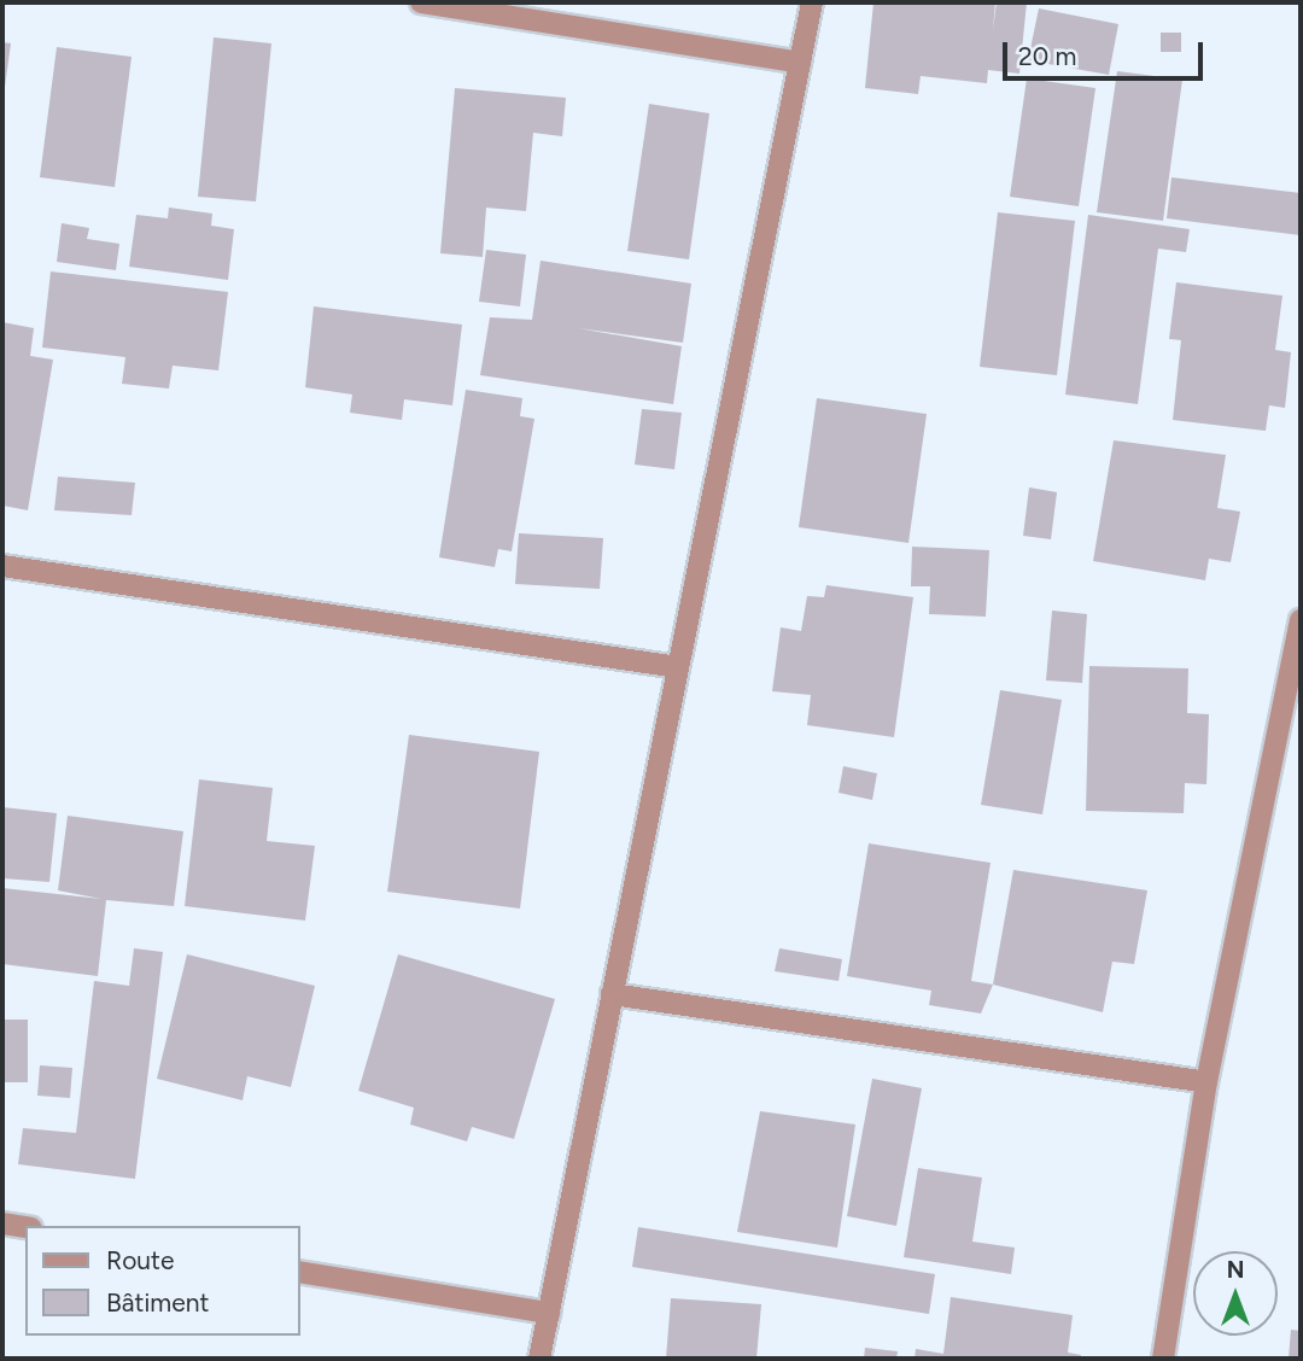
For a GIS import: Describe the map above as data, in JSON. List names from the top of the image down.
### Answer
{
  "legend": ["Route", "Bâtiment"],
  "scale_bar": "20 m",
  "north": "top"
}
